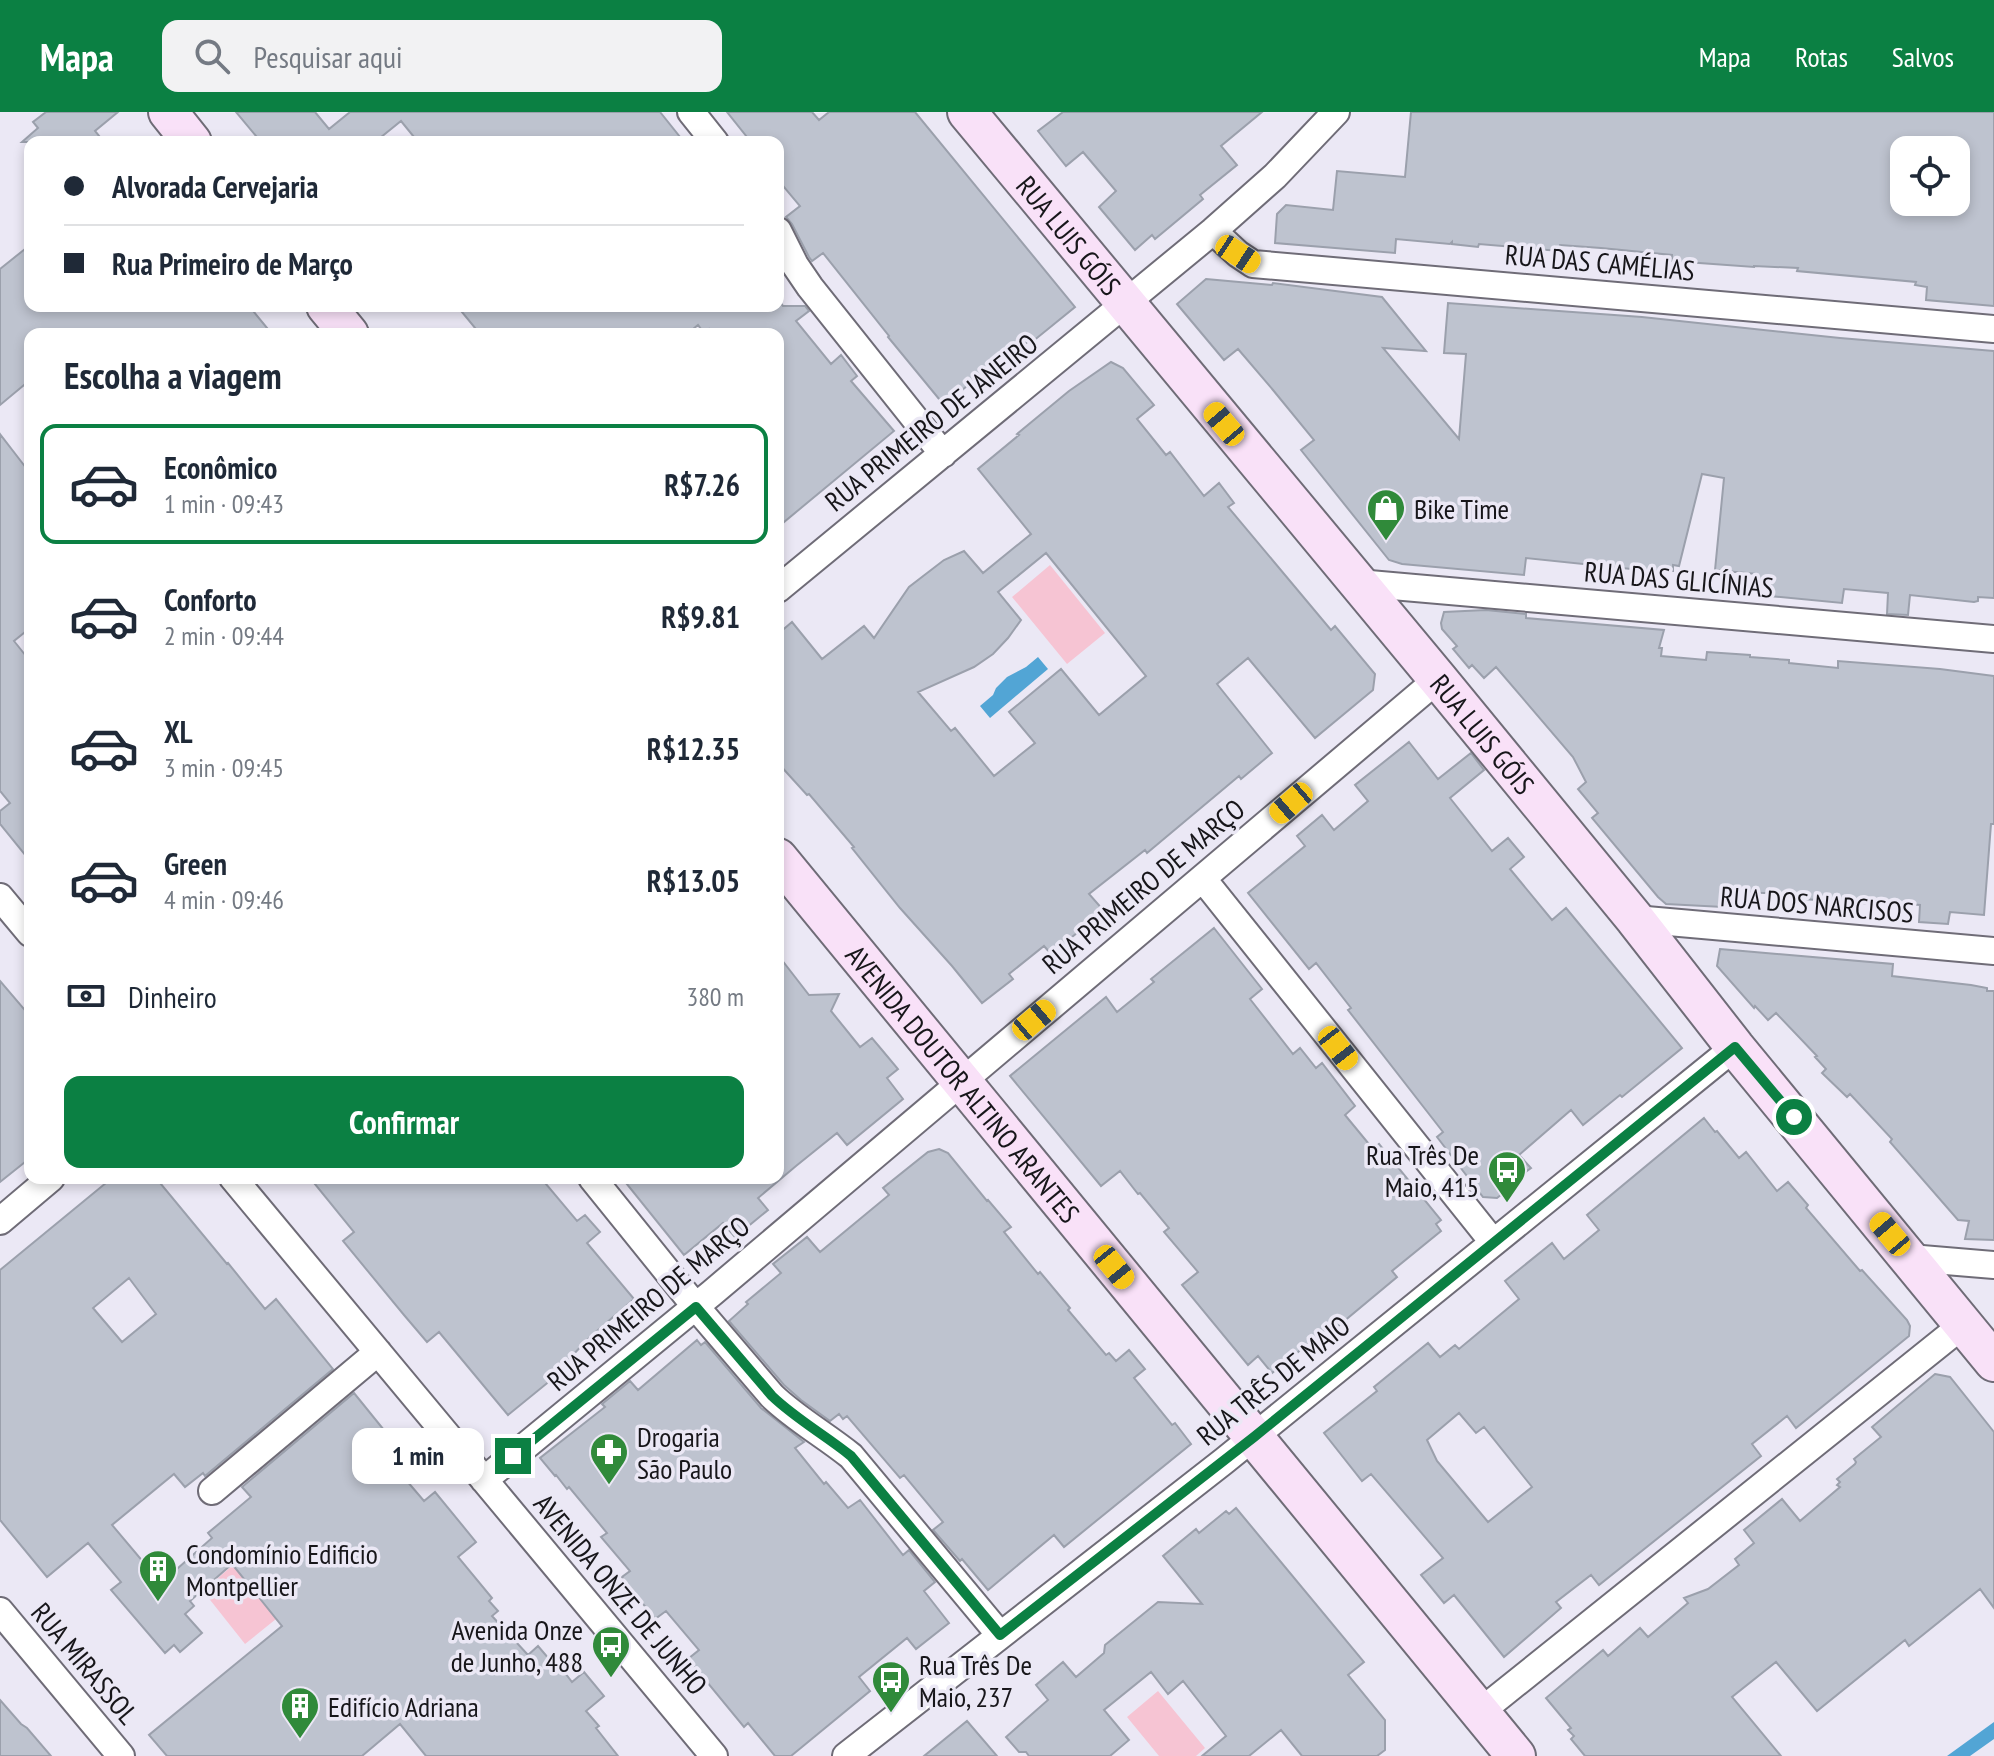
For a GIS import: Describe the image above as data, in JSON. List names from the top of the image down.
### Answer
{
  "streets": {
    "street": [
      "RUA LUIS GÓIS",
      "RUA DAS CAMÉLIAS",
      "RUA PRIMEIRO DE JANEIRO",
      "RUA DAS GLICÍNIAS",
      "RUA PRIMEIRO DE MARÇO",
      "RUA DOS NARCISOS",
      "AVENIDA DOUTOR ALTINO ARANTES",
      "RUA TRÊS DE MAIO",
      "AVENIDA ONZE DE JUNHO",
      "RUA MIRASSOL"
    ]
  },
  "crossings": [
    ["RUA LUIS GÓIS", "RUA PRIMEIRO DE JANEIRO"],
    ["RUA LUIS GÓIS", "RUA DAS GLICÍNIAS"],
    ["RUA LUIS GÓIS", "RUA PRIMEIRO DE MARÇO"],
    ["RUA LUIS GÓIS", "RUA DOS NARCISOS"],
    ["RUA LUIS GÓIS", "RUA TRÊS DE MAIO"],
    ["RUA DAS CAMÉLIAS", "RUA PRIMEIRO DE JANEIRO"],
    ["RUA PRIMEIRO DE MARÇO", "AVENIDA DOUTOR ALTINO ARANTES"],
    ["RUA PRIMEIRO DE MARÇO", "AVENIDA ONZE DE JUNHO"],
    ["AVENIDA DOUTOR ALTINO ARANTES", "RUA TRÊS DE MAIO"]
  ],
  "places": {
    "shop": ["Bike Time"],
    "bus stop": ["Rua Três De Maio, 415", "Avenida Onze de Junho, 488", "Rua Três De Maio, 237"],
    "pharmacy": ["Drogaria São Paulo"],
    "building": ["Condomínio Edificio Montpellier", "Edifício Adriana"]
  },
  "page": {
    "header": "Mapa",
    "search": "Pesquisar aqui",
    "nav": ["Mapa", "Rotas", "Salvos"],
    "banner": ["Alvorada Cervejaria", "Rua Primeiro de Março"],
    "heading": "Escolha a viagem",
    "list": [
      {
        "name": "Econômico",
        "note": "1 min · 09:43",
        "value": "R$7.26"
      },
      {
        "name": "Conforto",
        "note": "2 min · 09:44",
        "value": "R$9.81"
      },
      {
        "name": "XL",
        "note": "3 min · 09:45",
        "value": "R$12.35"
      },
      {
        "name": "Green",
        "note": "4 min · 09:46",
        "value": "R$13.05"
      }
    ],
    "pay": ["Dinheiro", "380 m"],
    "buttons": "Confirmar",
    "bubble": "1 min"
  }
}
